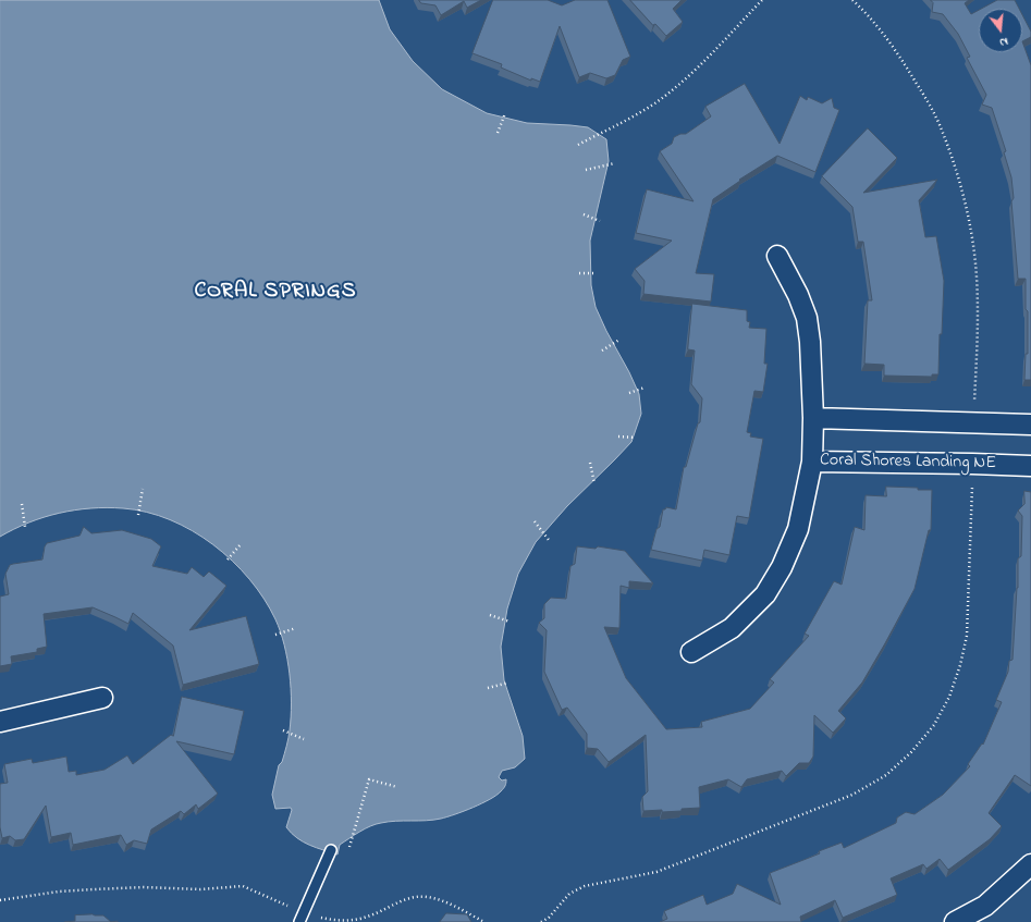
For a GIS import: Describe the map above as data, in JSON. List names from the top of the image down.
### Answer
{
  "streets": {
    "street": ["Coral Shores Landing NE"]
  },
  "districts": ["CORAL SPRINGS"],
  "north": "bottom"
}
